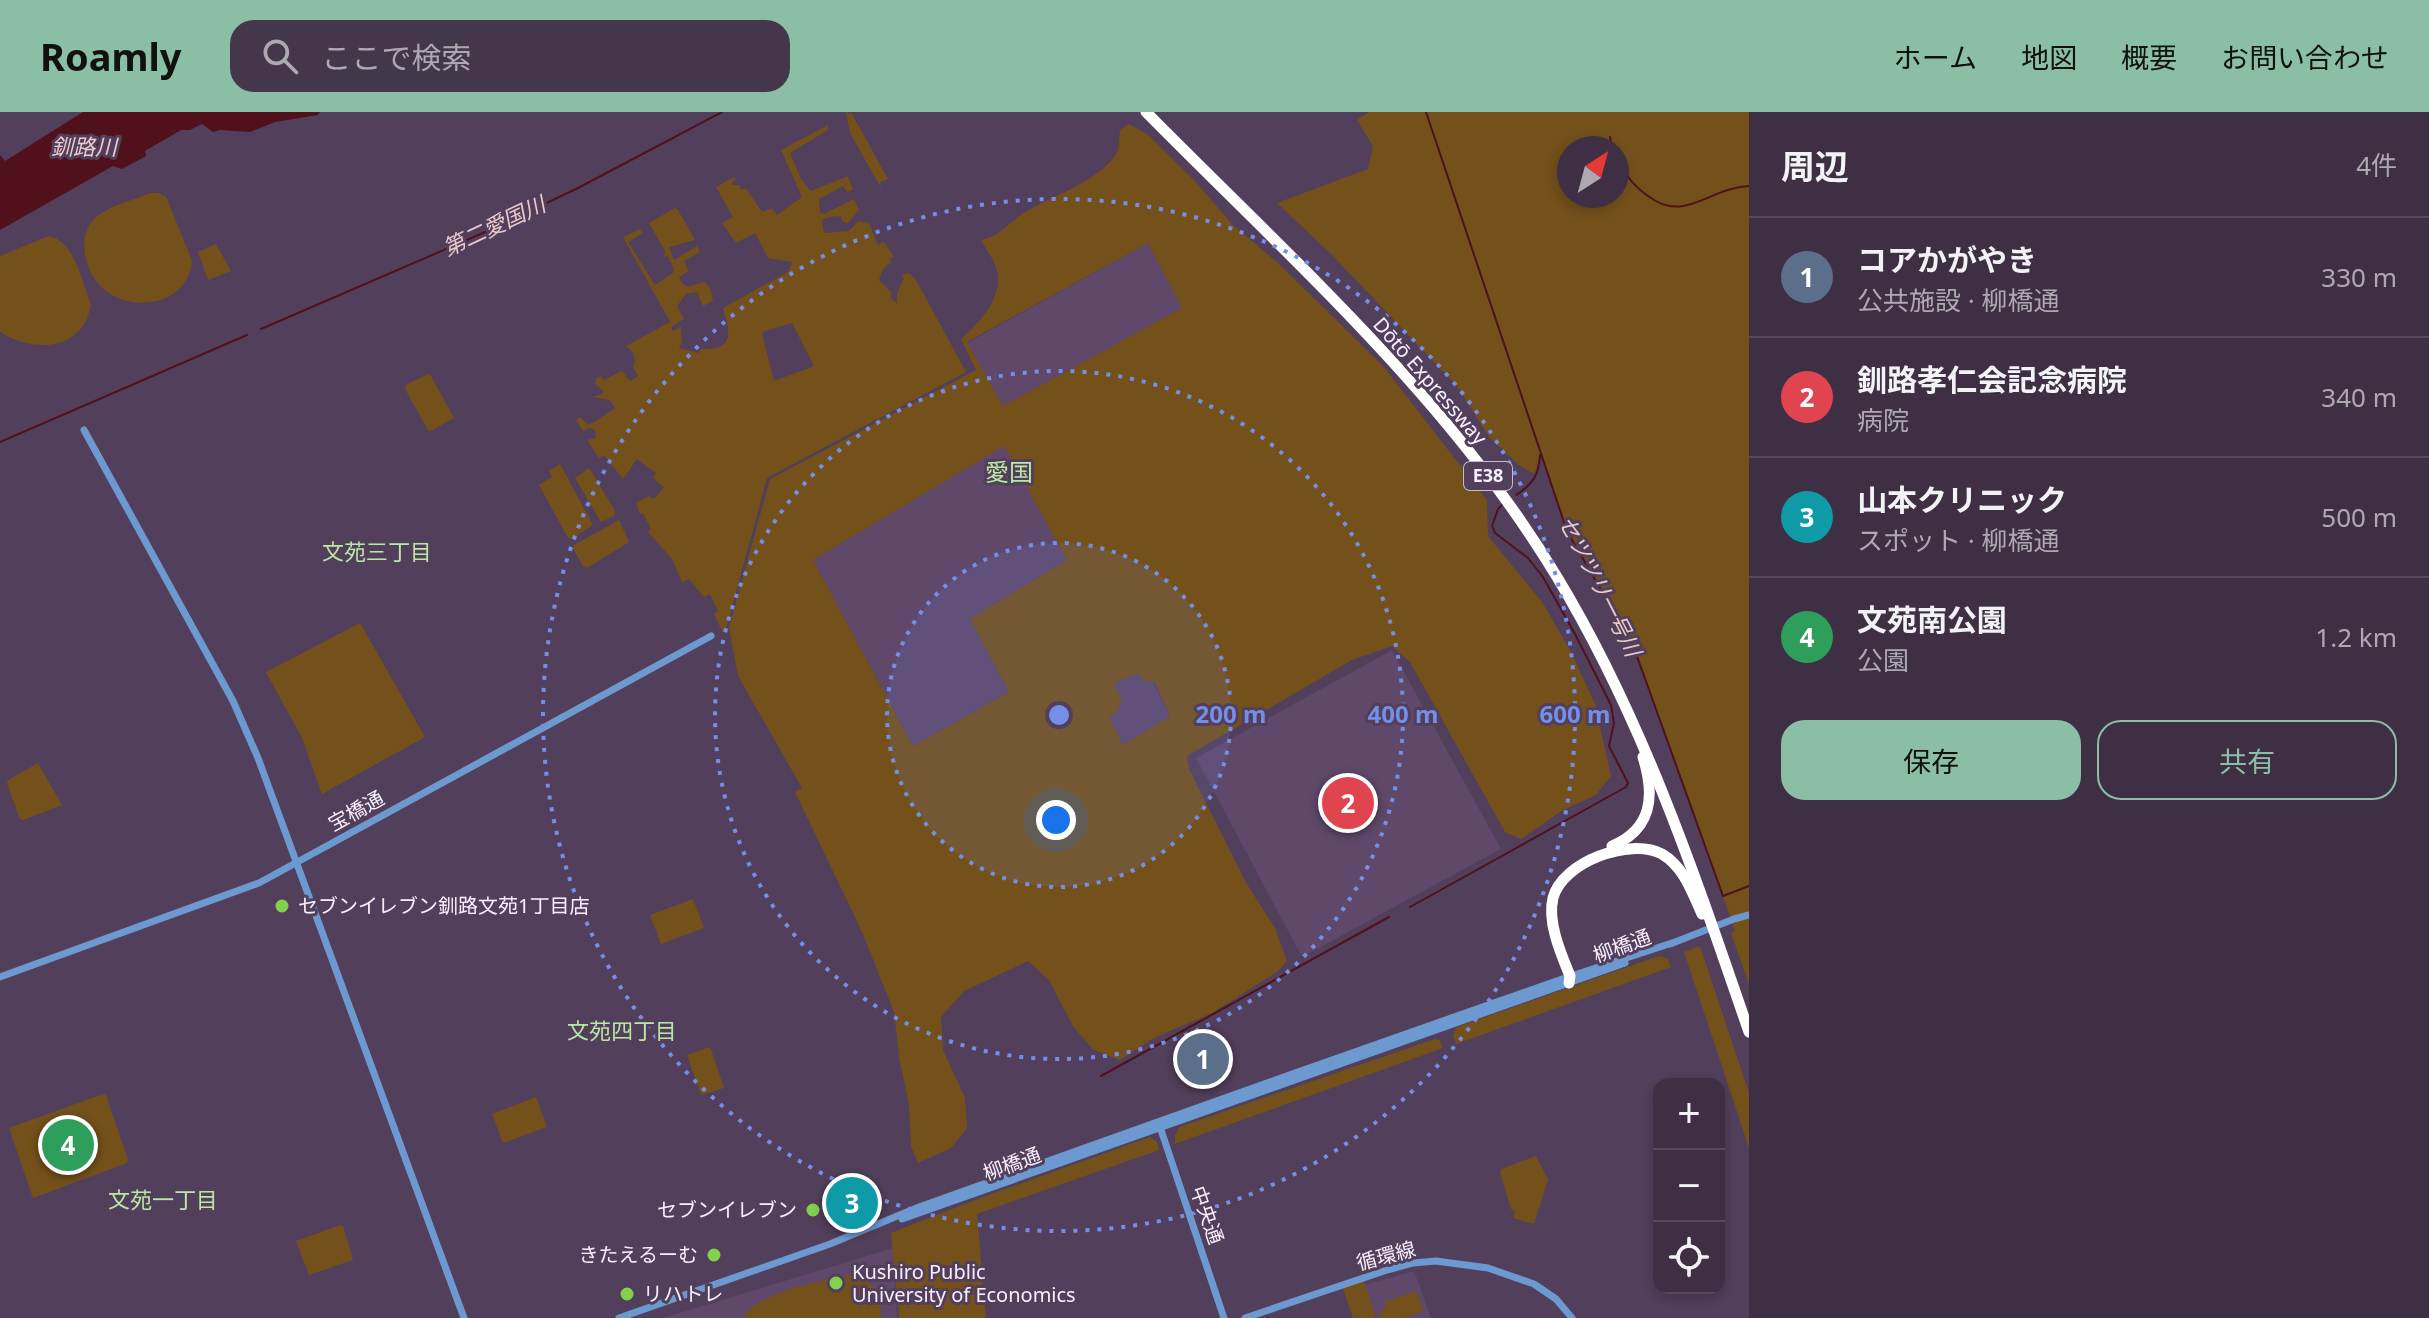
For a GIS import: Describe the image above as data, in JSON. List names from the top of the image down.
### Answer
{
  "streets": {
    "highway": ["Dōtō Expressway", "E38"],
    "street": [
      "宝橋通",
      "柳橋通",
      "中央通",
      "循環線"
    ]
  },
  "crossings": [
    ["柳橋通", "中央通"]
  ],
  "districts": [
    "愛国",
    "文苑三丁目",
    "文苑四丁目",
    "文苑一丁目"
  ],
  "water": ["釧路川", "第二愛国川", "セツツリ一号川"],
  "places": [
    "セブンイレブン釧路文苑1丁目店",
    "セブンイレブン",
    "きたえるーむ",
    "Kushiro Public University of Economics",
    "リハトレ"
  ],
  "north": "top right",
  "page": {
    "header": "Roamly",
    "search": "ここで検索",
    "nav": [
      "ホーム",
      "地図",
      "概要",
      "お問い合わせ"
    ],
    "heading": ["周辺", "4件"],
    "list": [
      {
        "mark": "1",
        "name": "コアかがやき",
        "note": "公共施設 · 柳橋通",
        "value": "330 m"
      },
      {
        "mark": "2",
        "name": "釧路孝仁会記念病院",
        "note": "病院",
        "value": "340 m"
      },
      {
        "mark": "3",
        "name": "山本クリニック",
        "note": "スポット · 柳橋通",
        "value": "500 m"
      },
      {
        "mark": "4",
        "name": "文苑南公園",
        "note": "公園",
        "value": "1.2 km"
      }
    ],
    "buttons": ["保存", "共有"],
    "pins": [
      "2",
      "1",
      "4",
      "3"
    ],
    "map_buttons": ["+", "−"]
  },
  "rings": ["200 m", "400 m", "600 m"]
}
